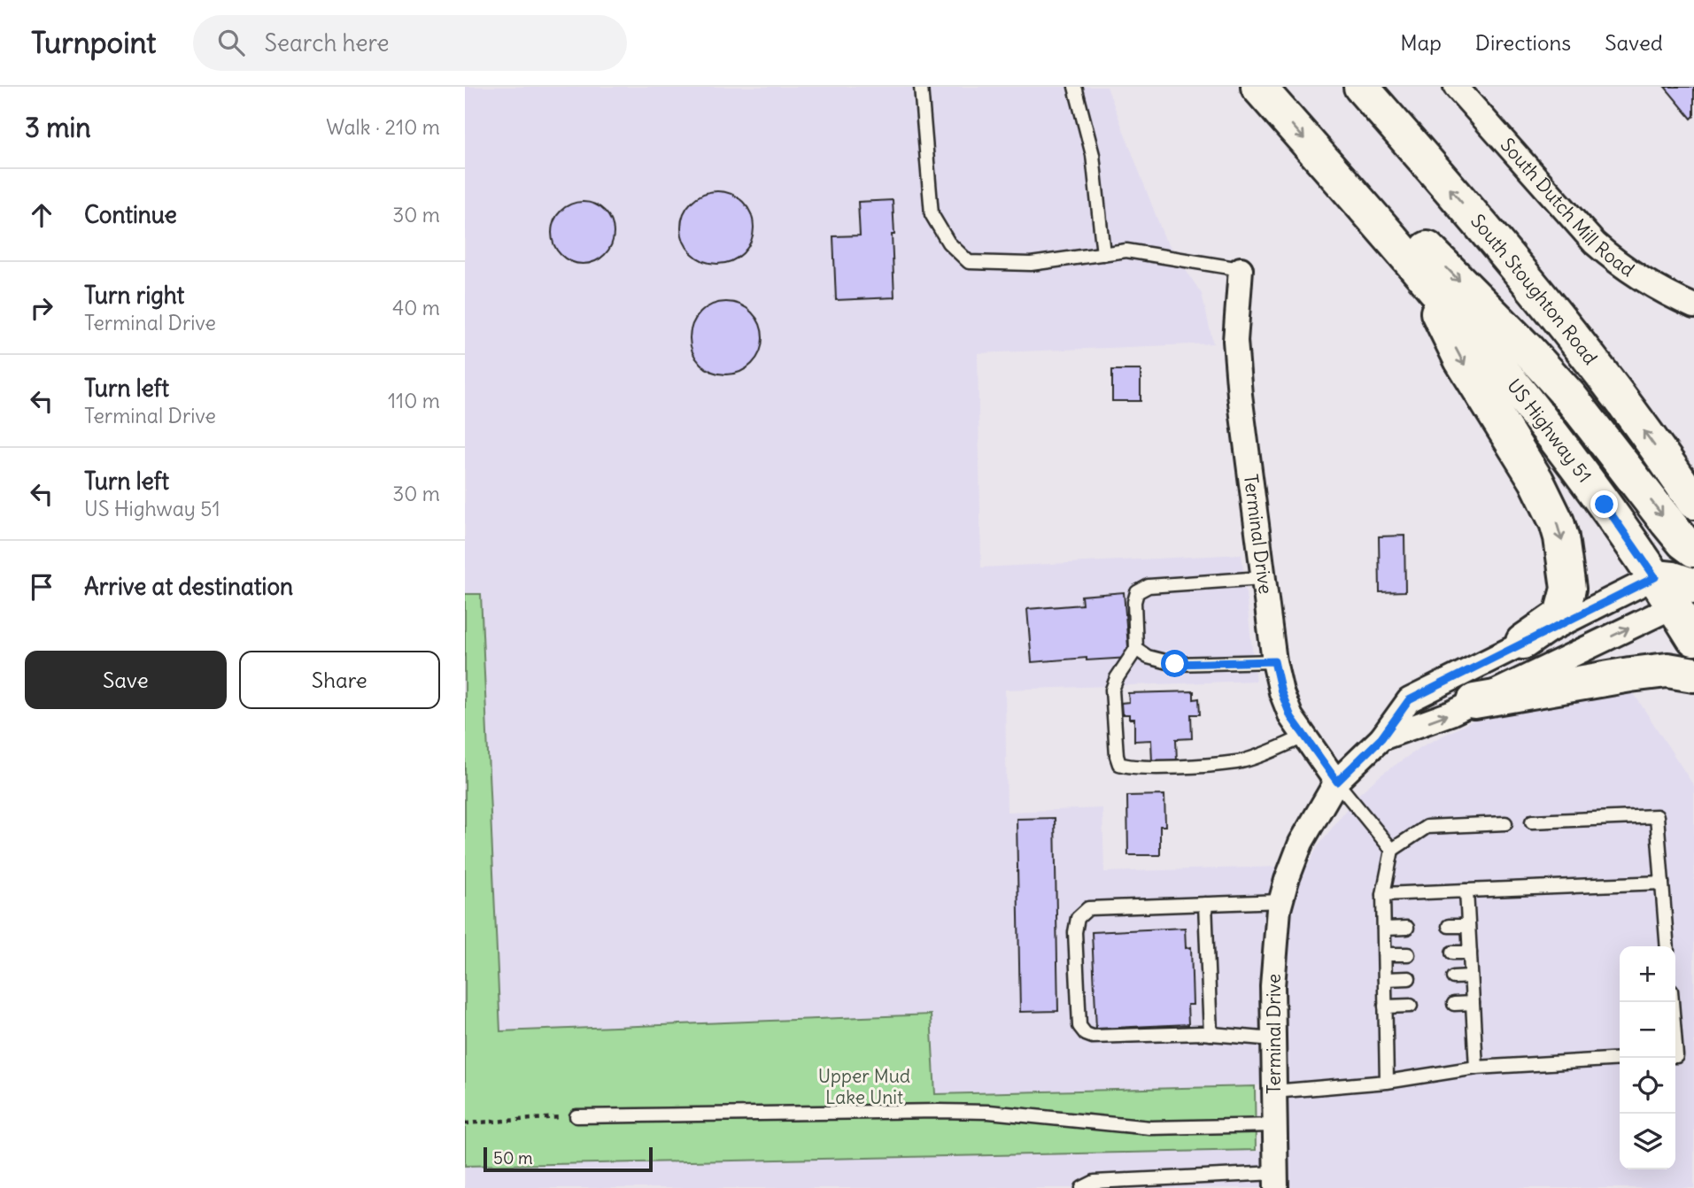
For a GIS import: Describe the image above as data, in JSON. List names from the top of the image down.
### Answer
{
  "streets": {
    "main road": ["South Stoughton Road", "US Highway 51"],
    "street": ["South Dutch Mill Road", "Terminal Drive"]
  },
  "crossings": [
    ["US Highway 51", "Terminal Drive"]
  ],
  "parks": ["Upper Mud Lake Unit"],
  "scale_bar": "50 m",
  "page": {
    "header": "Turnpoint",
    "search": "Search here",
    "nav": ["Map", "Directions", "Saved"],
    "heading": ["3 min", "Walk · 210 m"],
    "list": [
      ["Continue", "30 m"],
      ["Turn right", "Terminal Drive", "40 m"],
      ["Turn left", "Terminal Drive", "110 m"],
      ["Turn left", "US Highway 51", "30 m"],
      "Arrive at destination"
    ],
    "buttons": ["Save", "Share"],
    "map_buttons": ["+", "−"],
    "scale": "50 m"
  }
}
